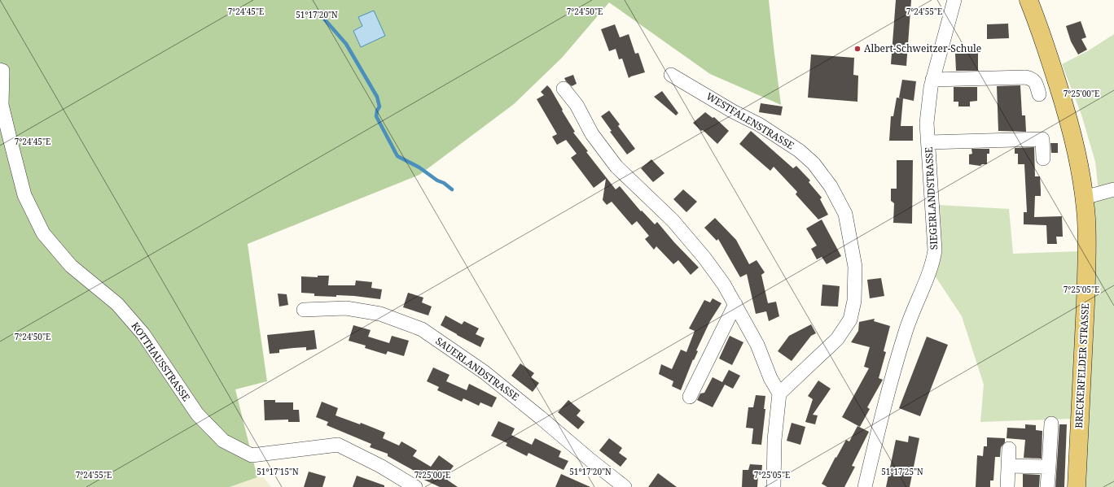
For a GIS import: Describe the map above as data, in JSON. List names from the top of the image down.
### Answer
{
  "streets": {
    "main road": ["BRECKERFELDER STRASSE"],
    "street": [
      "WESTFALENSTRASSE",
      "SIEGERLANDSTRASSE",
      "KOTTHAUSSTRASSE",
      "SAUERLANDSTRASSE"
    ]
  },
  "places": ["Albert-Schweitzer-Schule"],
  "coordinates": [
    "7°24'45\"E",
    "7°24'50\"E",
    "7°24'55\"E",
    "51°17'20\"N",
    "7°25'00\"E",
    "7°25'05\"E",
    "51°17'15\"N",
    "51°17'25\"N"
  ]
}
